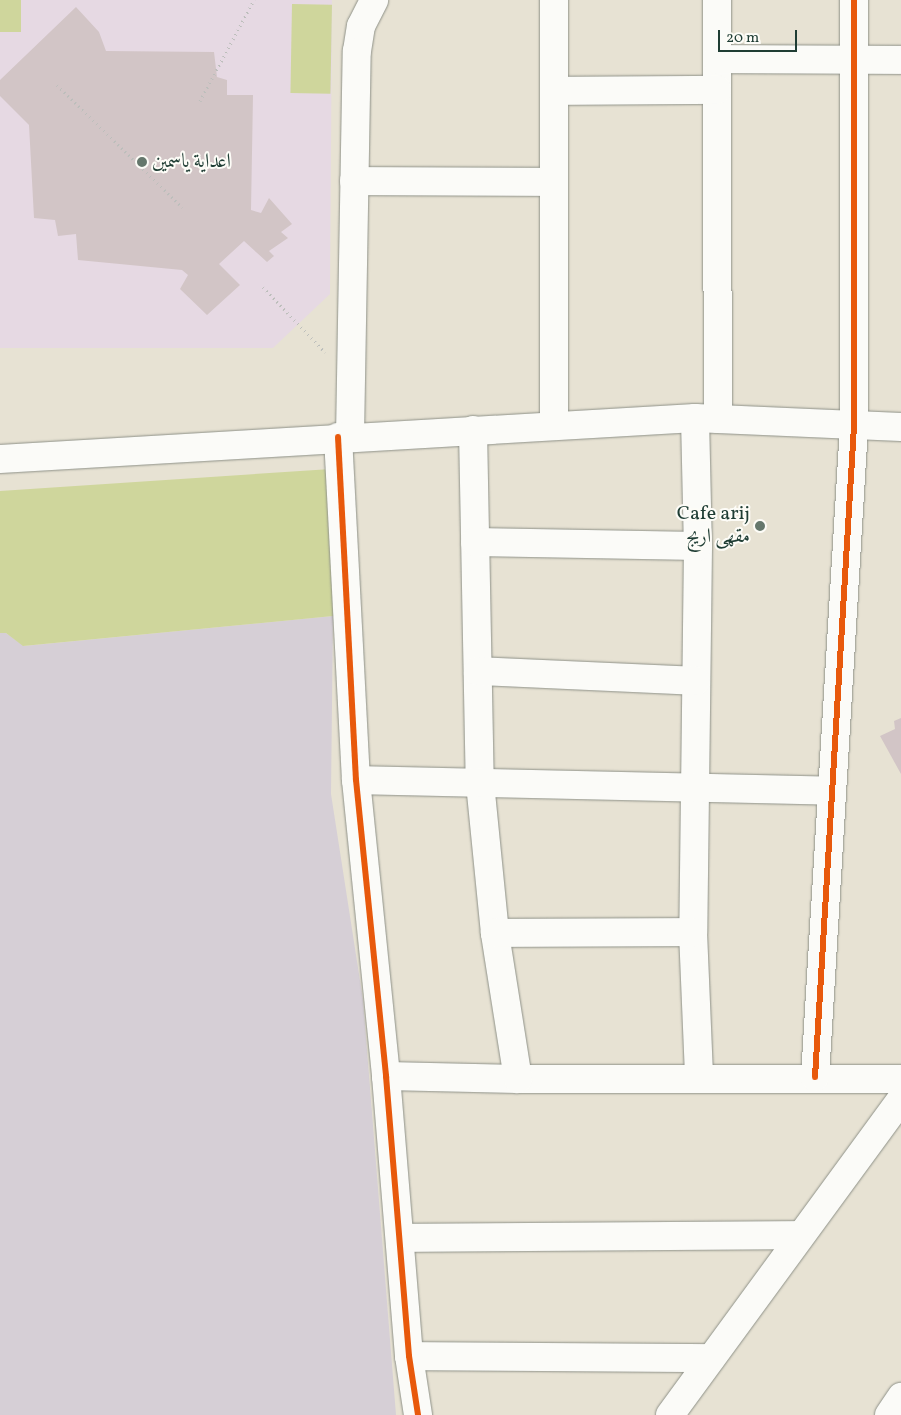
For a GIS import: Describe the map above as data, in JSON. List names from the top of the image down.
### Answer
{
  "places": ["اعداية ياسمين", "Cafe arij مقهى اريج"],
  "scale_bar": "20 m"
}
